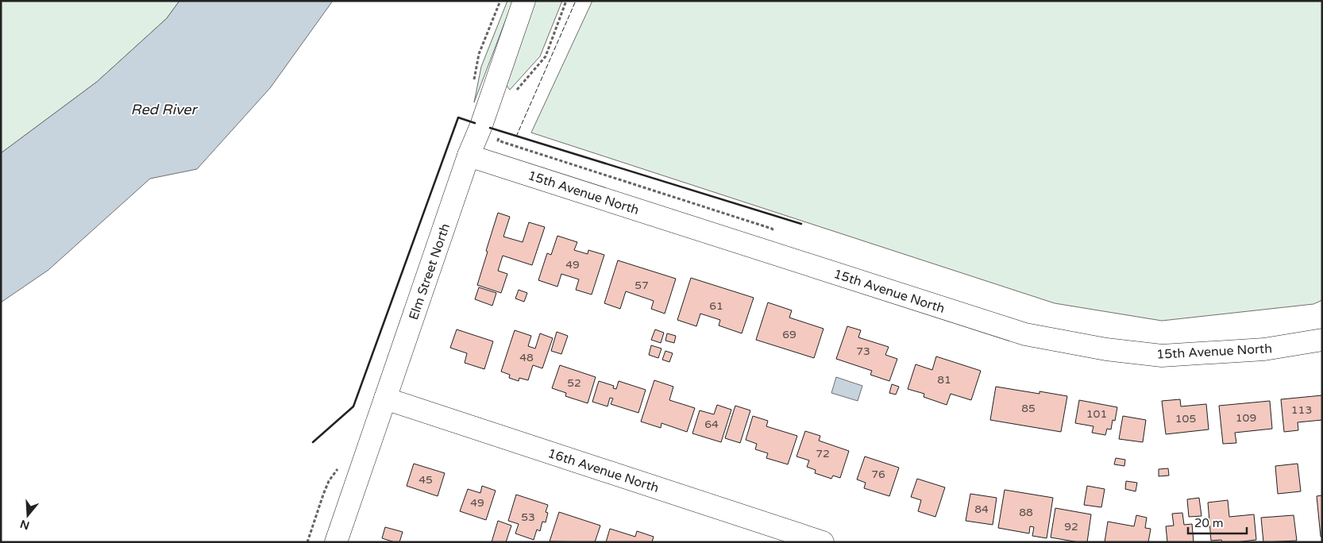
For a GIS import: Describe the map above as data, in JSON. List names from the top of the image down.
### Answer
{
  "streets": {
    "street": ["15th Avenue North", "Elm Street North", "16th Avenue North"]
  },
  "crossings": [
    ["15th Avenue North", "Elm Street North"],
    ["Elm Street North", "16th Avenue North"]
  ],
  "water": ["Red River"],
  "house_numbers": [
    "49",
    "57",
    "61",
    "69",
    "73",
    "48",
    "81",
    "52",
    "85",
    "113",
    "101",
    "109",
    "105",
    "64",
    "72",
    "76",
    "45",
    "49",
    "84",
    "88",
    "53",
    "92"
  ],
  "scale_bar": "20 m",
  "north": "bottom"
}
